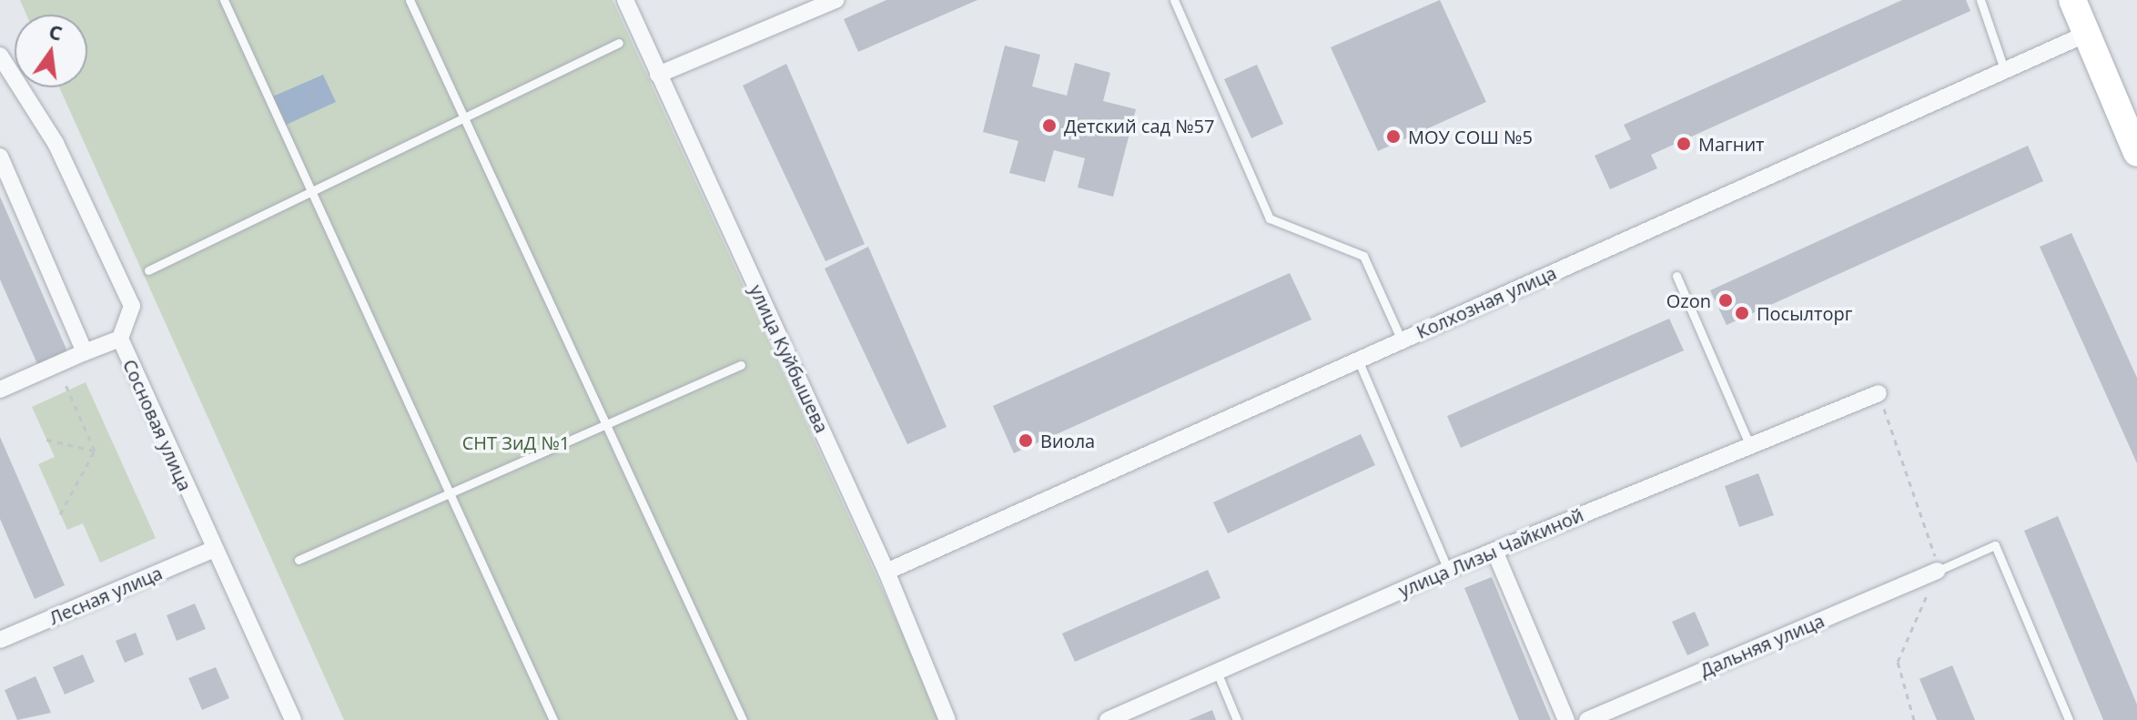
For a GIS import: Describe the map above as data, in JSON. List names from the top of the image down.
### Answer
{
  "streets": {
    "street": [
      "Колхозная улица",
      "улица Куйбышева",
      "Сосновая улица",
      "улица Лизы Чайкиной",
      "Лесная улица",
      "Дальняя улица"
    ]
  },
  "crossings": [
    ["Колхозная улица", "улица Куйбышева"],
    ["Сосновая улица", "Лесная улица"]
  ],
  "parks": ["СНТ ЗиД №1"],
  "places": [
    "Детский сад №57",
    "МОУ СОШ №5",
    "Магнит",
    "Ozon",
    "Посылторг",
    "Виола"
  ],
  "north": "top"
}
